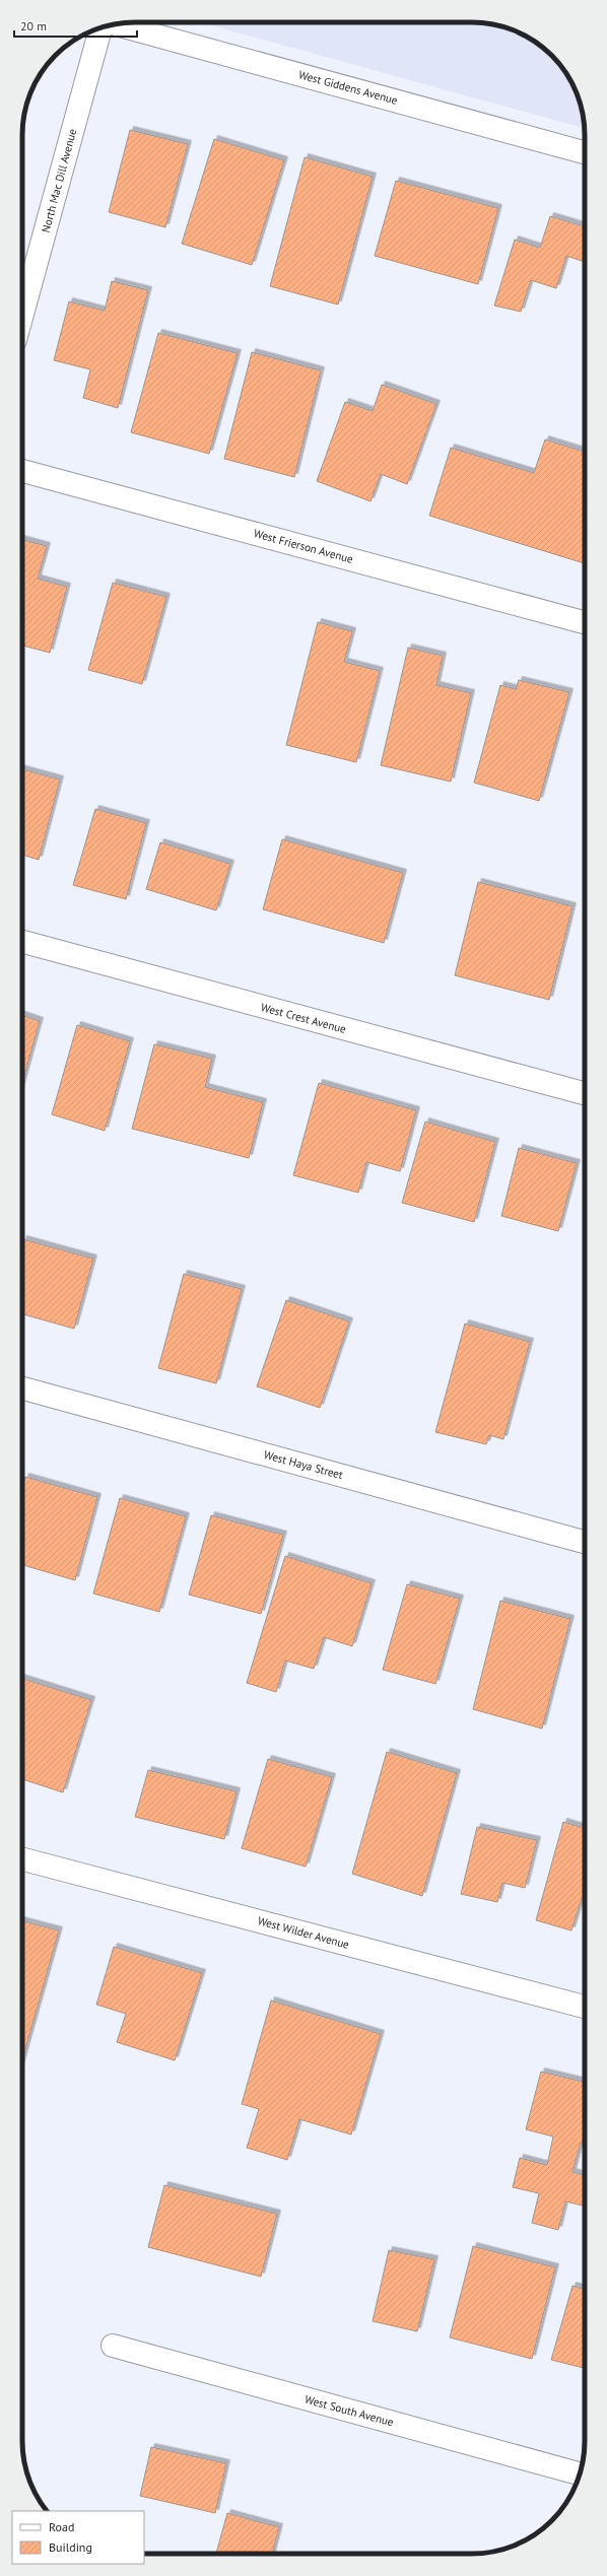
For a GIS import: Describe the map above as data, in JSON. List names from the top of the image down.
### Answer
{
  "streets": {
    "street": [
      "West Giddens Avenue",
      "North Mac Dill Avenue",
      "West Frierson Avenue",
      "West Crest Avenue",
      "West Haya Street",
      "West Wilder Avenue",
      "West South Avenue"
    ]
  },
  "legend": ["Road", "Building"],
  "scale_bar": "20 m"
}
